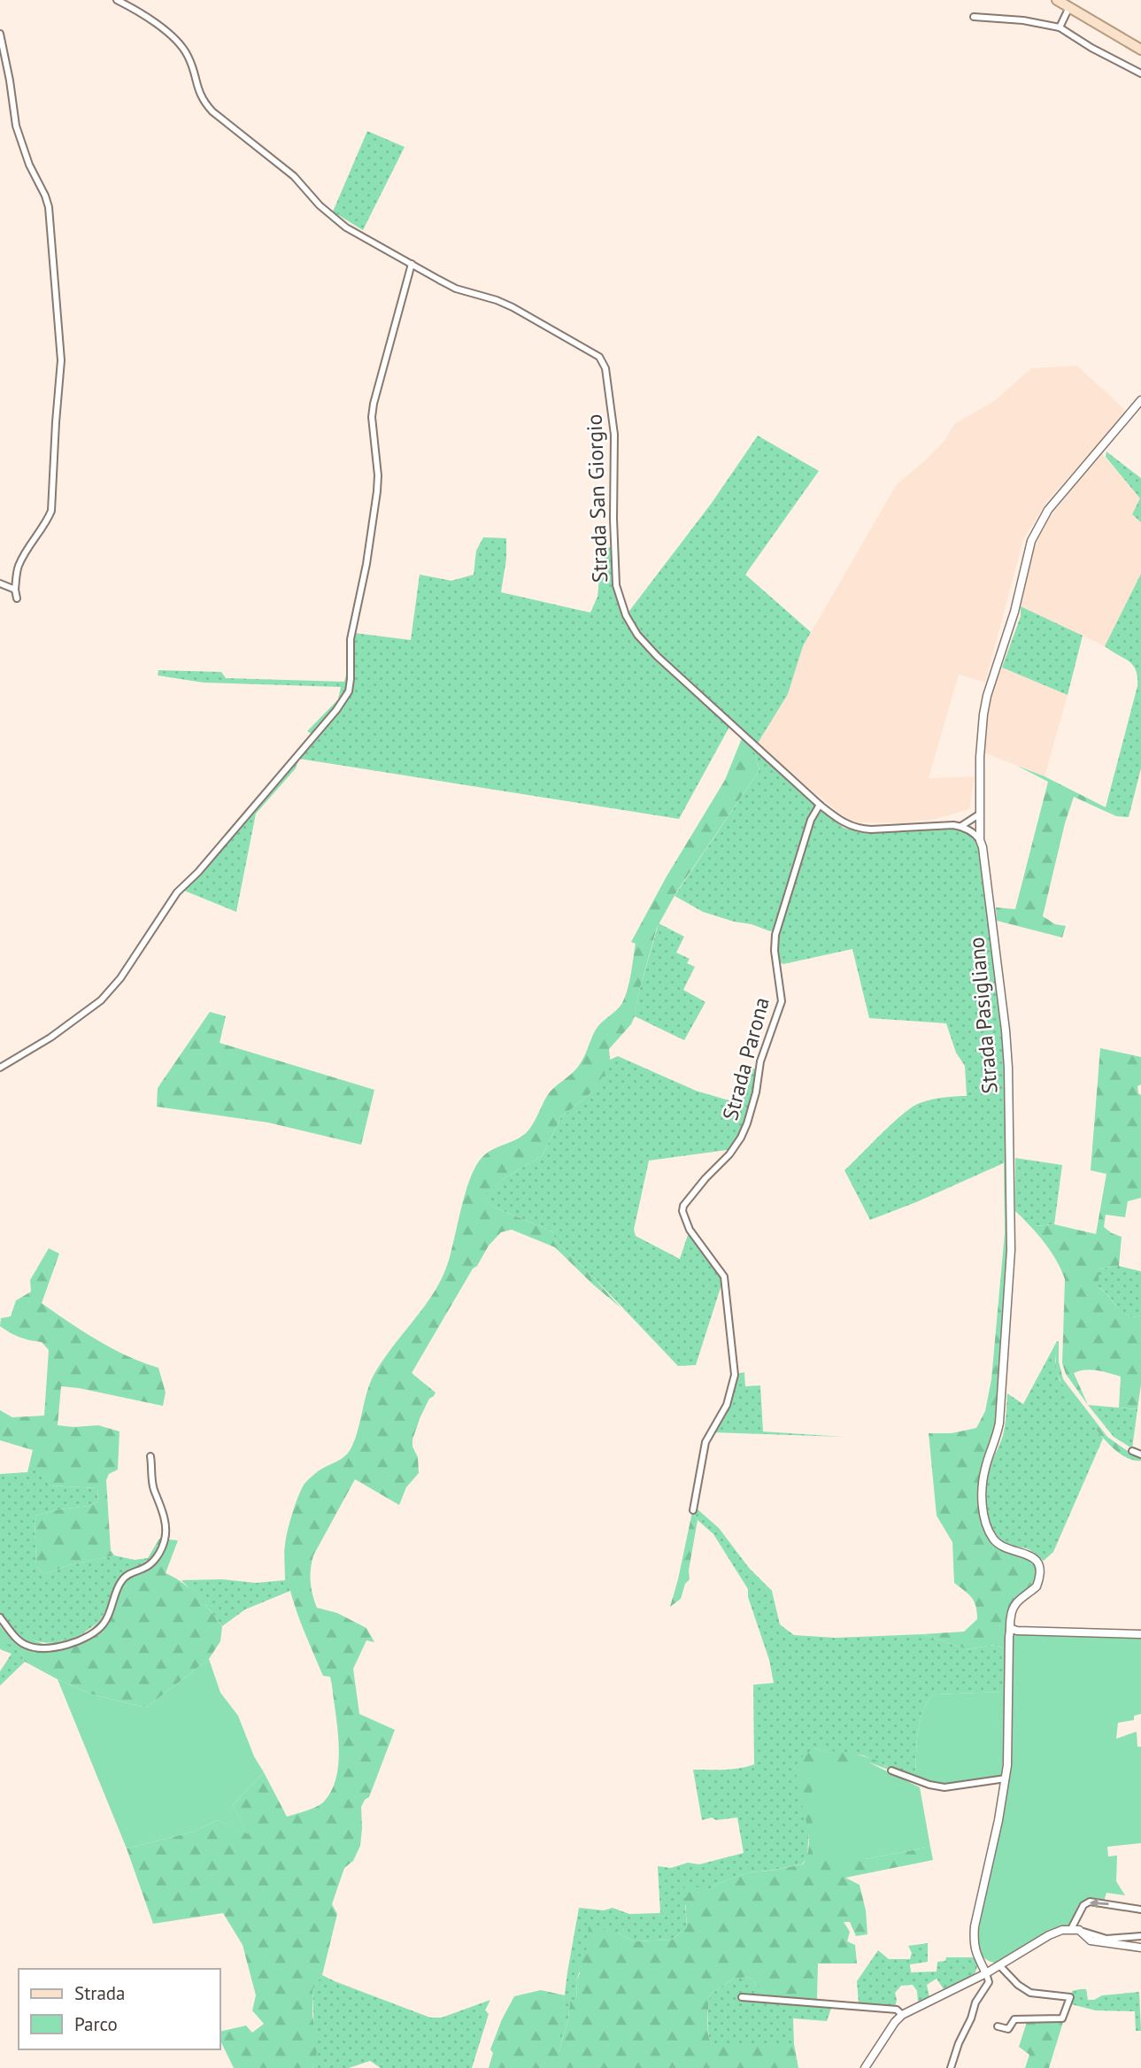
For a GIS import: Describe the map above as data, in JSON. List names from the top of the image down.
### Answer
{
  "streets": {
    "street": ["Strada San Giorgio", "Strada Pasigliano", "Strada Parona"]
  },
  "crossings": [
    ["Strada San Giorgio", "Strada Parona"]
  ],
  "legend": ["Strada", "Parco"]
}
